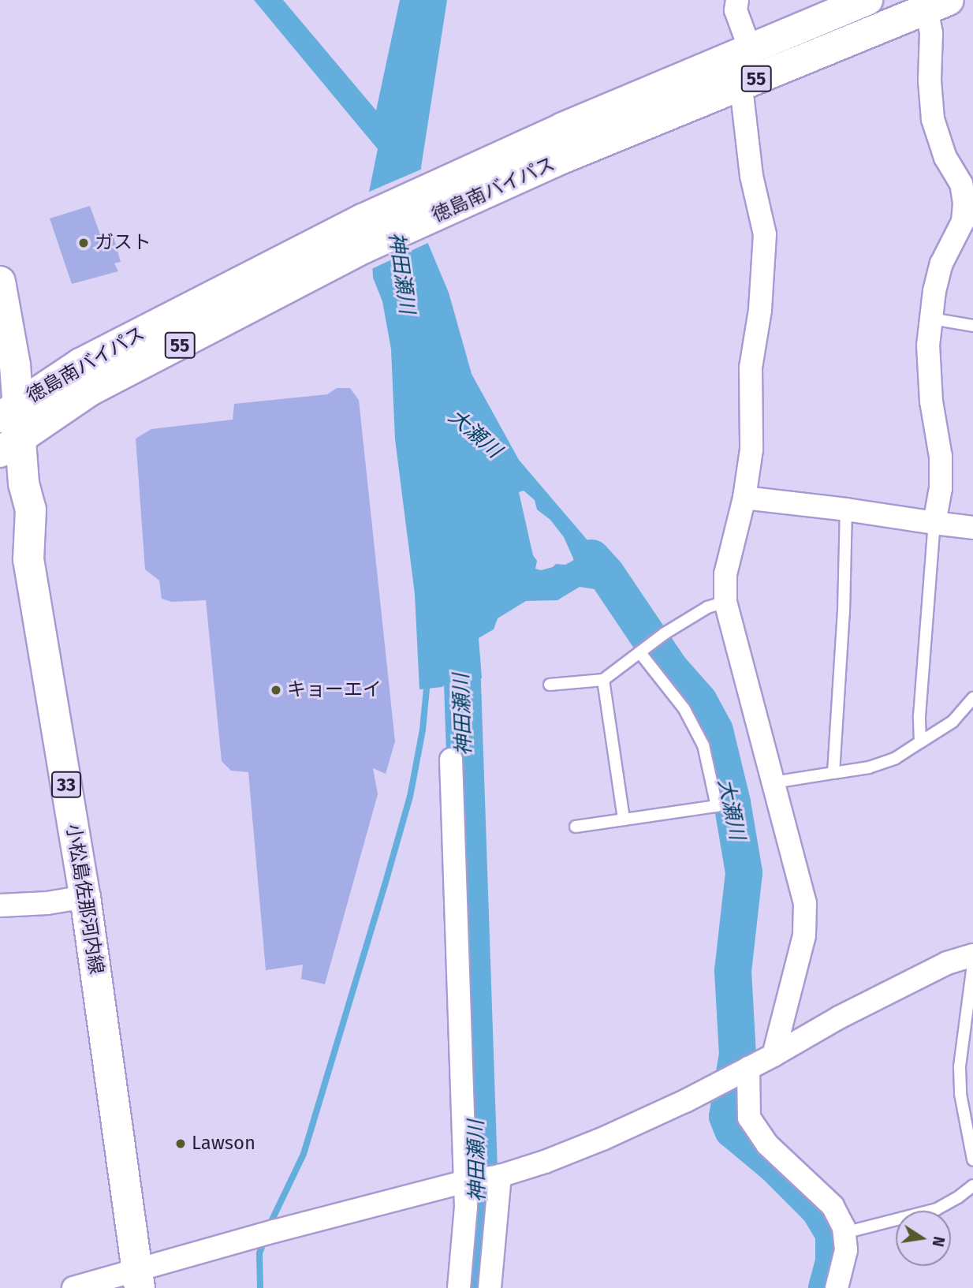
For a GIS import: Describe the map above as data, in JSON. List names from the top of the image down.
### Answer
{
  "streets": {
    "main road": [
      "55",
      "徳島南バイパス",
      "33",
      "小松島佐那河内線"
    ]
  },
  "crossings": [
    ["徳島南バイパス", "小松島佐那河内線"]
  ],
  "water": ["神田瀬川", "大瀬川"],
  "places": ["ガスト", "キョーエイ", "Lawson"],
  "north": "right"
}
